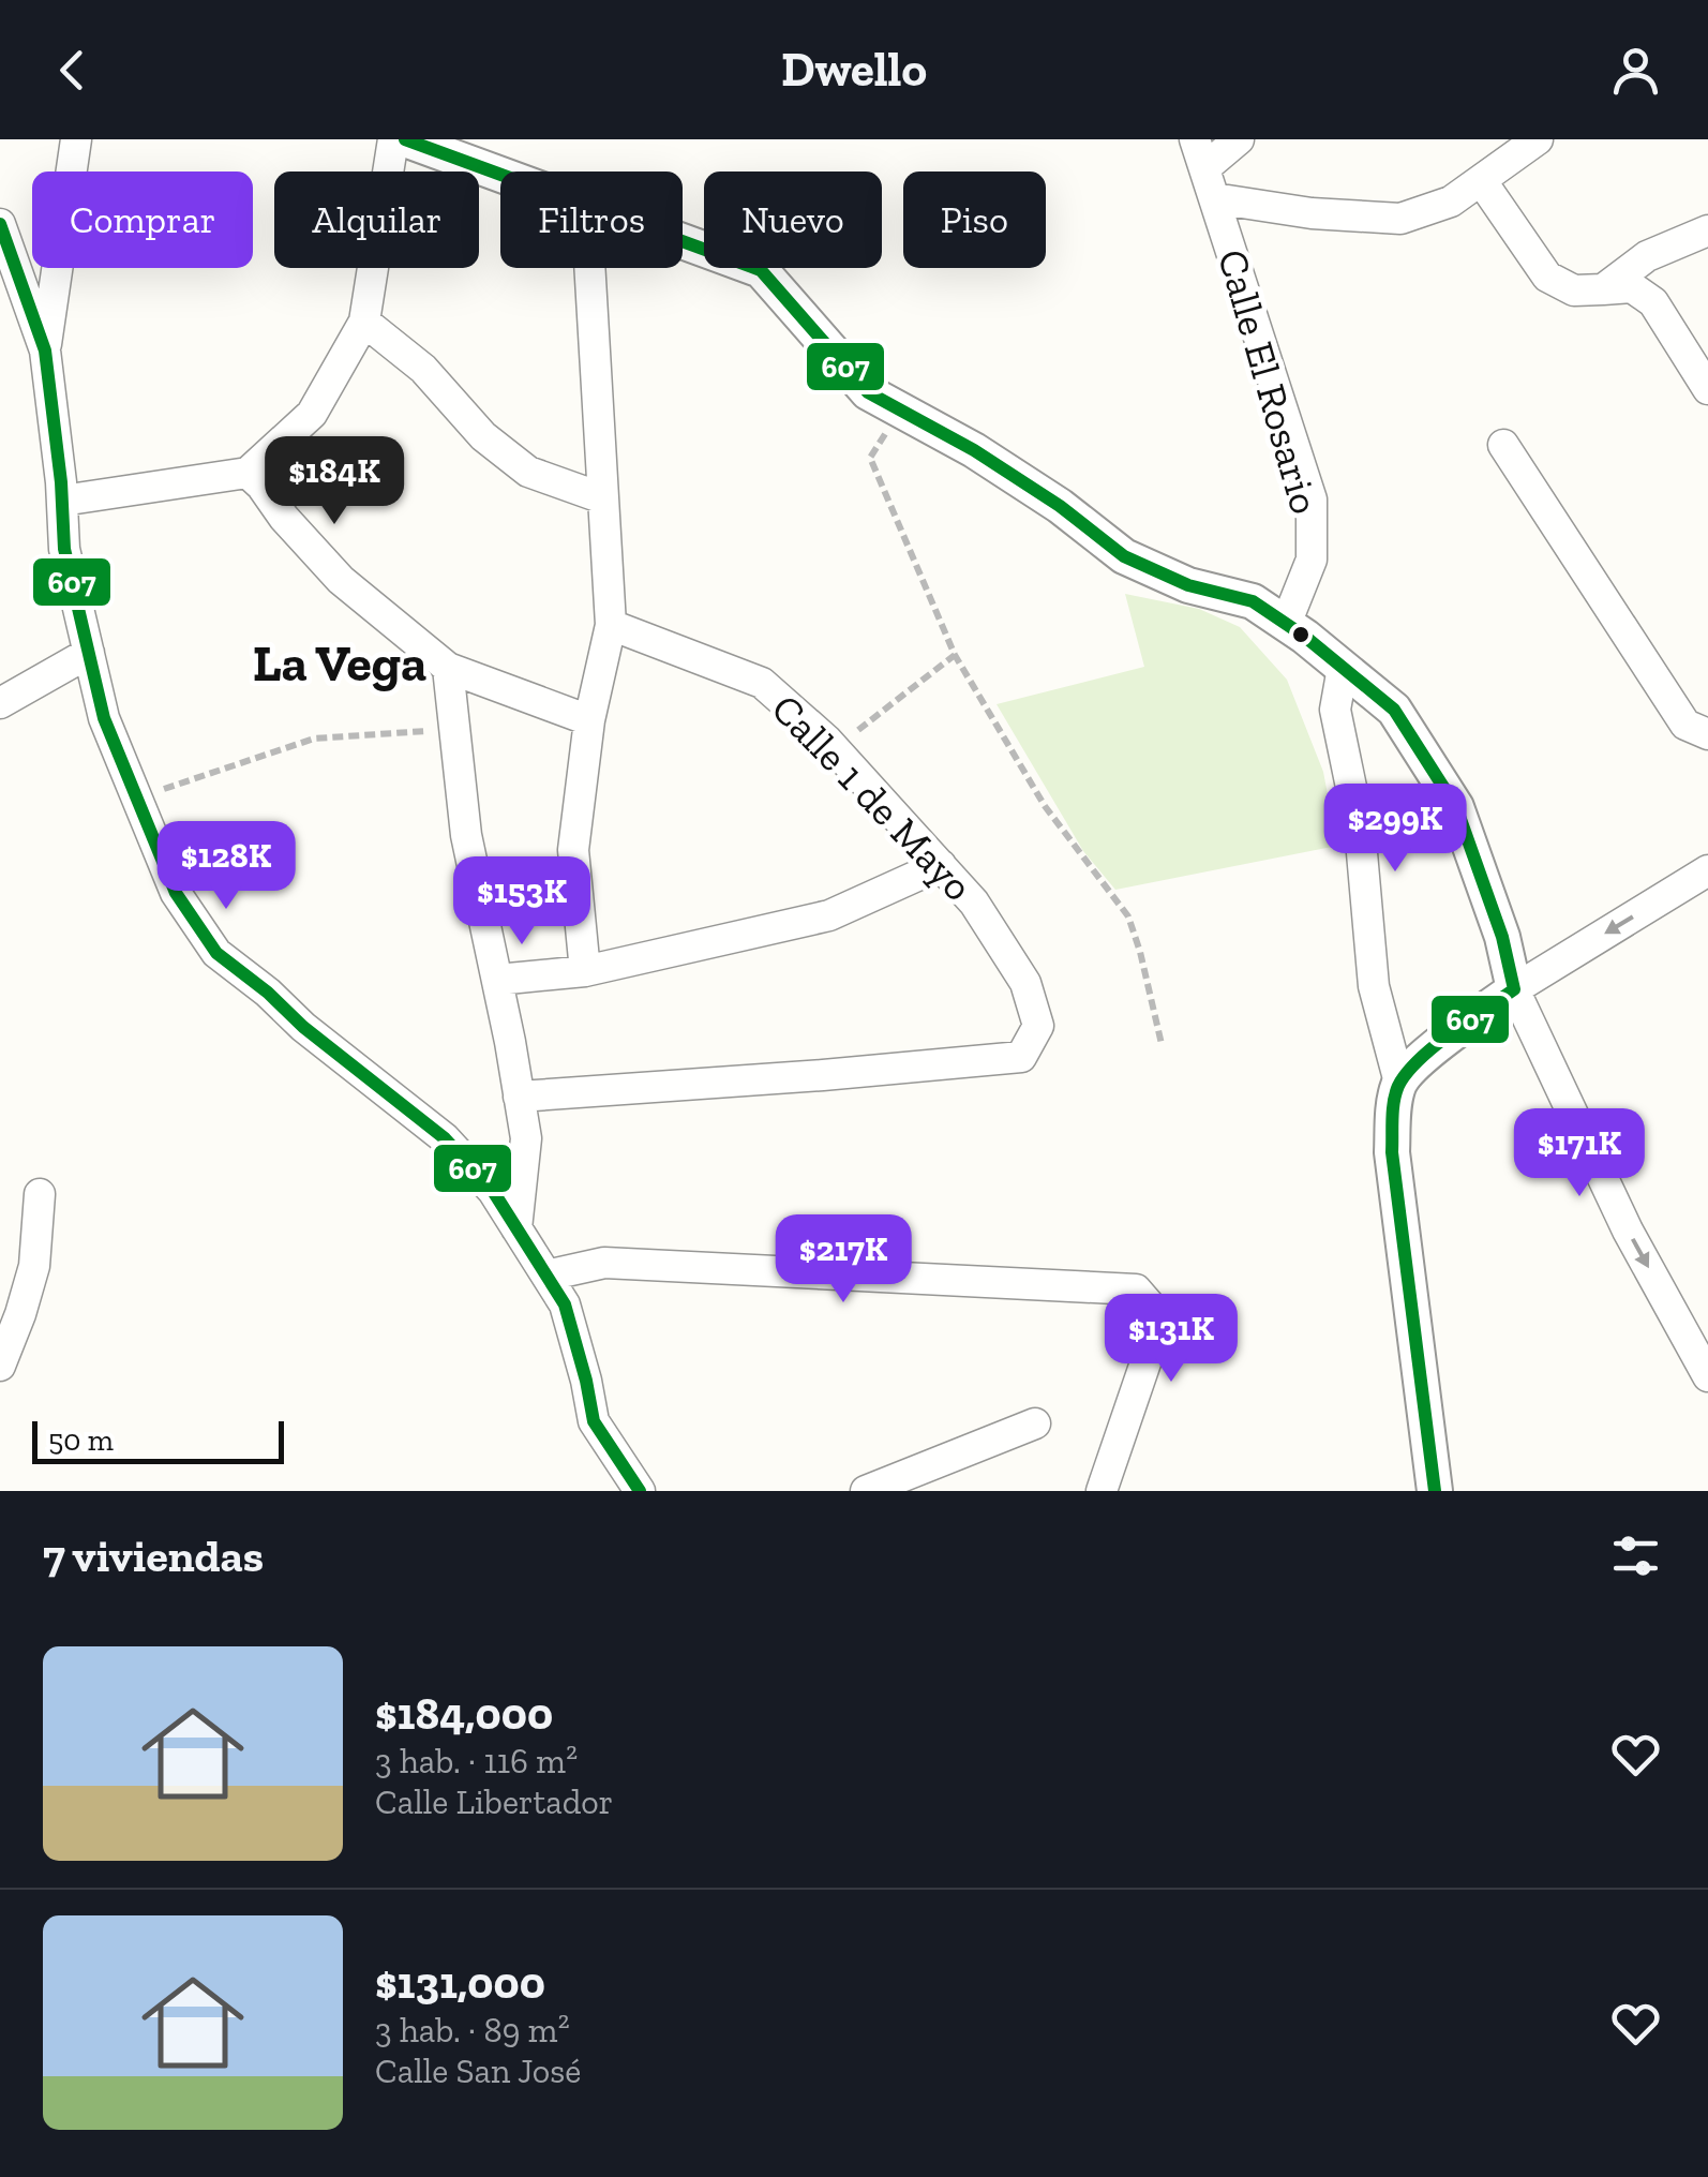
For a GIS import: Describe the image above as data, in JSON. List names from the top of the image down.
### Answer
{
  "streets": {
    "street": ["Calle El Rosario", "Calle 1 de Mayo"]
  },
  "districts": ["La Vega"],
  "lines": ["transit line 607"],
  "scale_bar": "50 m",
  "page": {
    "header": "Dwello",
    "chip": [
      "Comprar",
      "Alquilar",
      "Filtros",
      "Nuevo",
      "Piso"
    ],
    "price": [
      "$184K",
      "$299K",
      "$128K",
      "$153K",
      "$171K",
      "$217K",
      "$131K"
    ],
    "scale": "50 m",
    "heading": "7 viviendas",
    "list": [
      {
        "name": "$184,000",
        "note": "3 hab. · 116 m² · Calle Libertador"
      },
      {
        "name": "$131,000",
        "note": "3 hab. · 89 m² · Calle San José"
      }
    ]
  }
}
